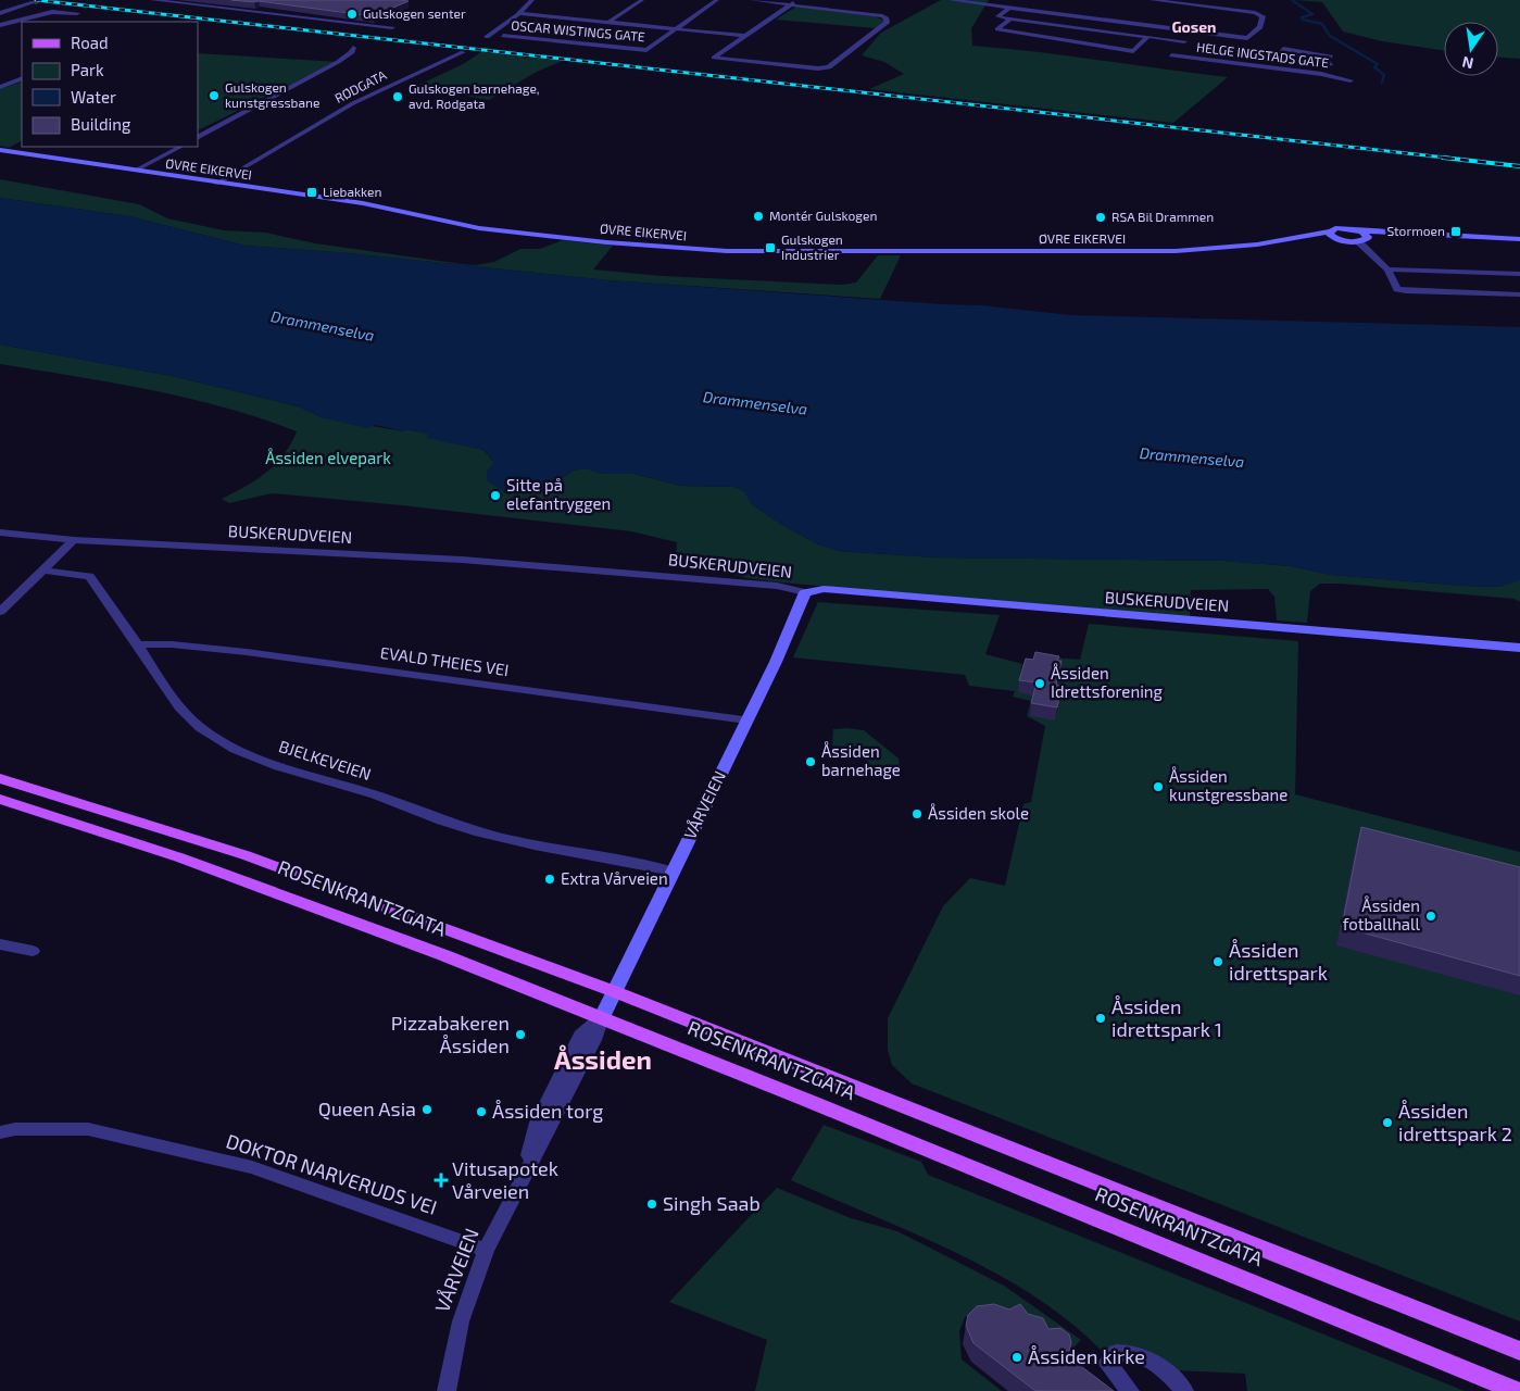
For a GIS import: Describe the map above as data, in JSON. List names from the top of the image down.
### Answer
{
  "streets": {
    "main road": [
      "ØVRE EIKERVEI",
      "BUSKERUDVEIEN",
      "VÅRVEIEN",
      "ROSENKRANTZGATA"
    ],
    "street": [
      "OSCAR WISTINGS GATE",
      "HELGE INGSTADS GATE",
      "RØDGATA",
      "EVALD THEIES VEI",
      "BJELKEVEIEN",
      "DOKTOR NARVERUDS VEI"
    ]
  },
  "crossings": [
    ["RØDGATA", "ØVRE EIKERVEI"],
    ["BUSKERUDVEIEN", "VÅRVEIEN"],
    ["EVALD THEIES VEI", "BJELKEVEIEN"],
    ["EVALD THEIES VEI", "VÅRVEIEN"],
    ["BJELKEVEIEN", "VÅRVEIEN"],
    ["VÅRVEIEN", "ROSENKRANTZGATA"],
    ["VÅRVEIEN", "DOKTOR NARVERUDS VEI"]
  ],
  "districts": ["Gosen", "Åssiden"],
  "water": ["Drammenselva"],
  "parks": ["Åssiden elvepark"],
  "places": {
    "other": [
      "Gulskogen senter",
      "Gulskogen kunstgressbane",
      "Gulskogen barnehage, avd. Rødgata",
      "Montér Gulskogen",
      "RSA Bil Drammen",
      "Sitte på elefantryggen",
      "Åssiden Idrettsforening",
      "Åssiden barnehage",
      "Åssiden kunstgressbane",
      "Åssiden skole",
      "Extra Vårveien",
      "Åssiden fotballhall",
      "Åssiden idrettspark",
      "Åssiden idrettspark 1",
      "Pizzabakeren Åssiden",
      "Queen Asia",
      "Åssiden torg",
      "Åssiden idrettspark 2",
      "Singh Saab",
      "Åssiden kirke"
    ],
    "transit": ["Liebakken", "Stormoen", "Gulskogen Industrier"],
    "health": ["Vitusapotek Vårveien"]
  },
  "legend": [
    "Road",
    "Park",
    "Water",
    "Building"
  ],
  "north": "bottom"
}
